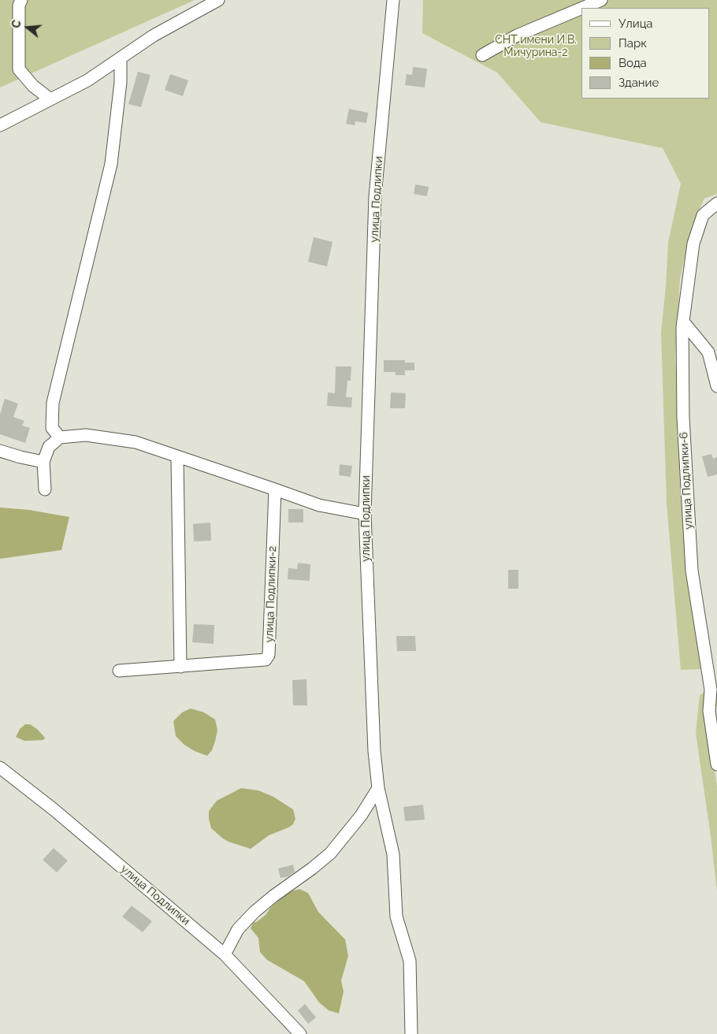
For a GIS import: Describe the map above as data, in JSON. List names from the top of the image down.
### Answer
{
  "streets": {
    "street": ["улица Подлипки", "улица Подлипки-6", "улица Подлипки-2"]
  },
  "parks": ["СНТ имени И.В. Мичурина-2"],
  "legend": [
    "Улица",
    "Парк",
    "Вода",
    "Здание"
  ],
  "north": "left"
}
